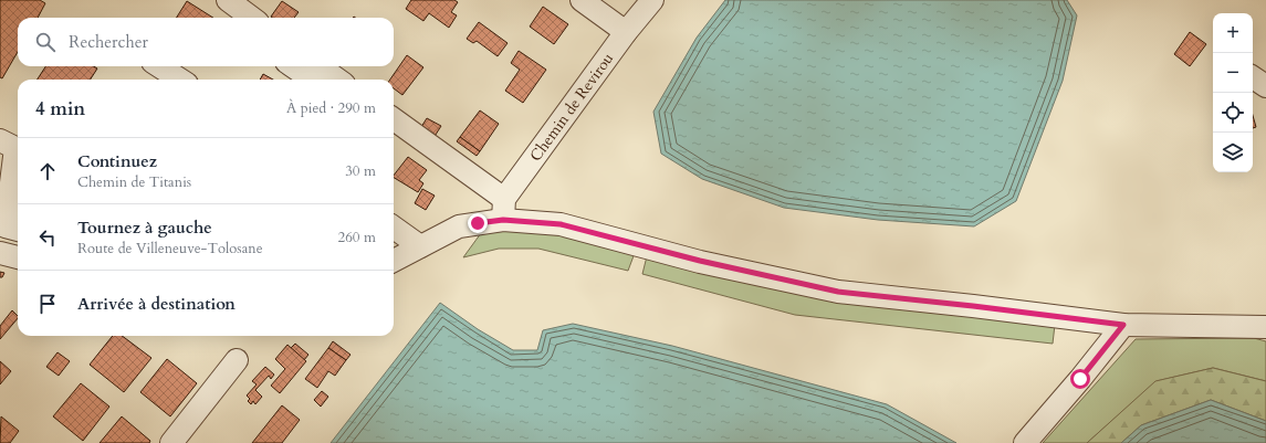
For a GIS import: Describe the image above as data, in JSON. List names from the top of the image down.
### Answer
{
  "streets": {
    "street": ["Chemin de Revirou"]
  },
  "page": {
    "map_buttons": ["+", "−"],
    "search": "Rechercher",
    "heading": ["4 min", "À pied · 290 m"],
    "list": [
      ["Continuez", "Chemin de Titanis", "30 m"],
      ["Tournez à gauche", "Route de Villeneuve-Tolosane", "260 m"],
      "Arrivée à destination"
    ]
  }
}
